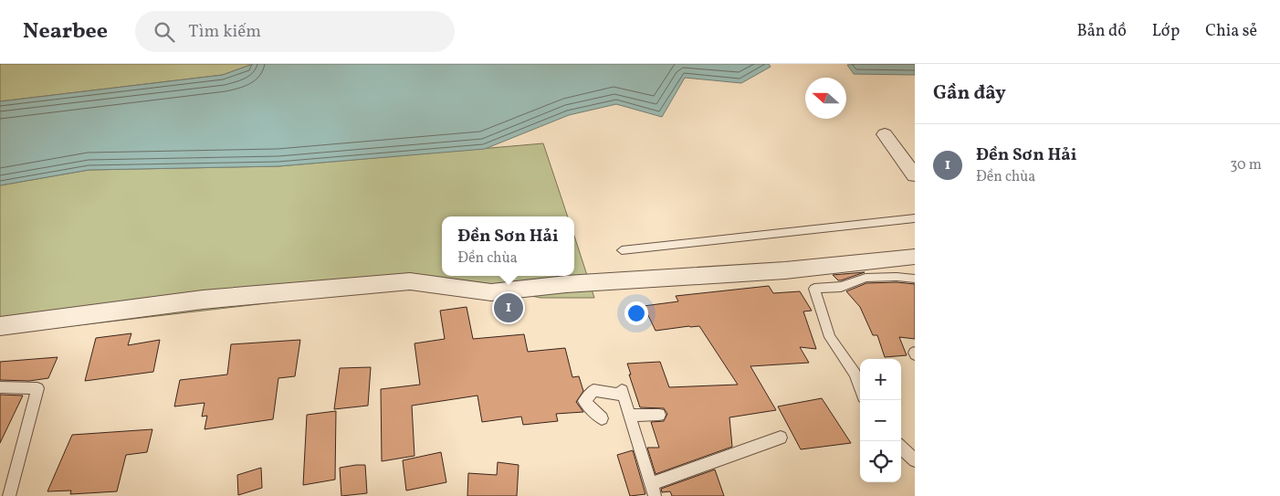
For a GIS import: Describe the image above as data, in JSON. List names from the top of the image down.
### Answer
{
  "north": "left",
  "page": {
    "header": "Nearbee",
    "search": "Tìm kiếm",
    "nav": ["Bản đồ", "Lớp", "Chia sẻ"],
    "heading": "Gần đây",
    "list": [
      {
        "mark": "1",
        "name": "Đền Sơn Hải",
        "note": "Đền chùa",
        "value": "30 m"
      }
    ],
    "popup": ["Đền Sơn Hải", "Đền chùa"],
    "pins": "1",
    "map_buttons": ["+", "−"]
  }
}
